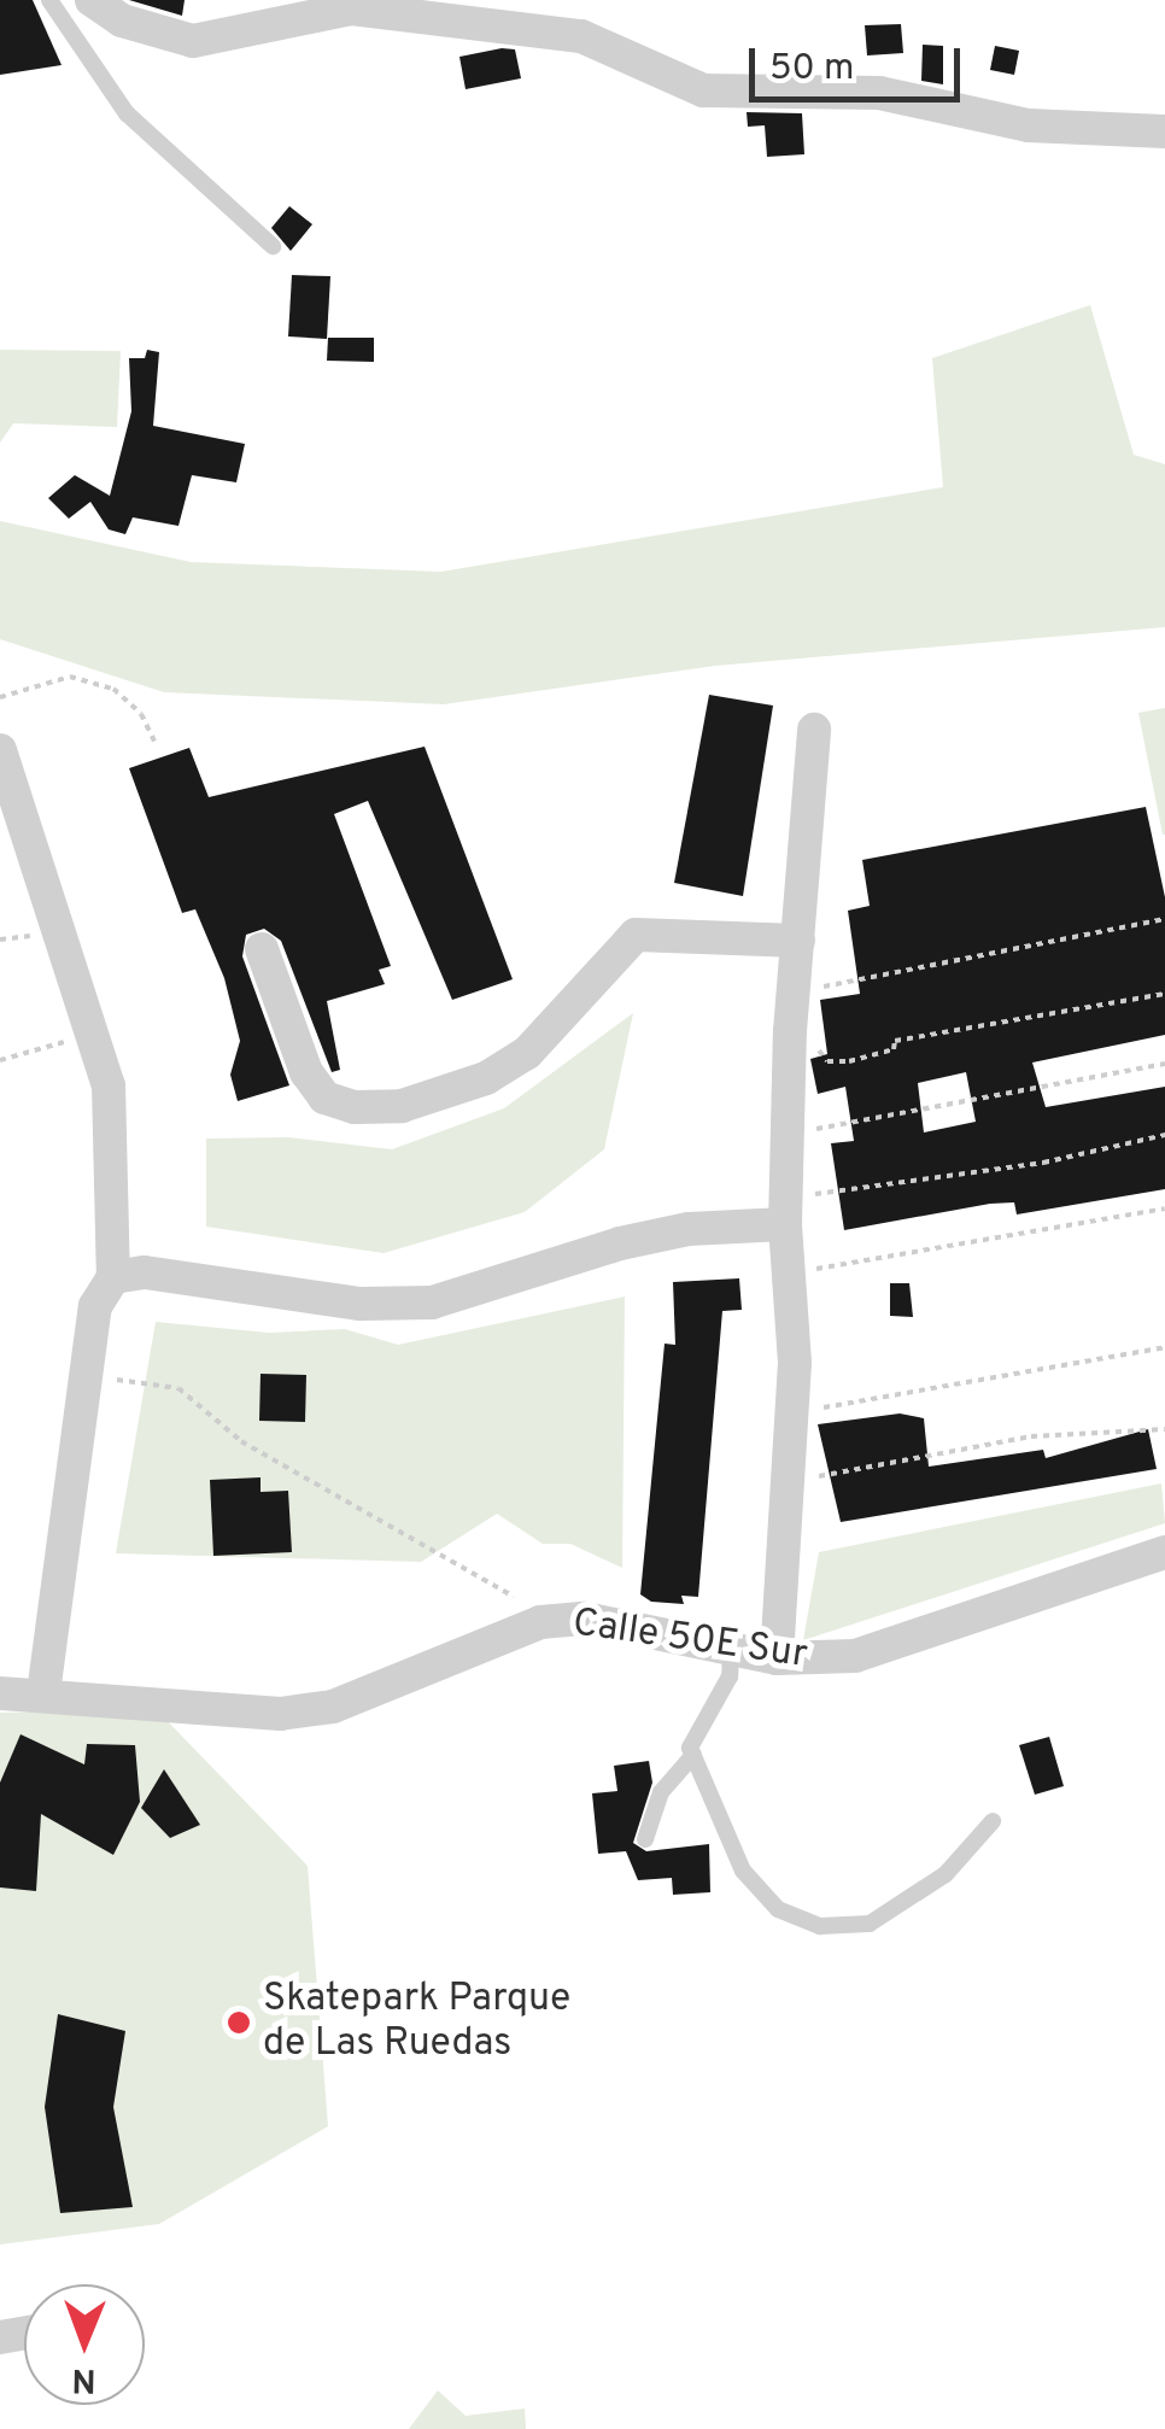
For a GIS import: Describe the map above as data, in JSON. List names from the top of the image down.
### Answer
{
  "streets": {
    "street": ["Calle 50E Sur"]
  },
  "places": ["Skatepark Parque de Las Ruedas"],
  "scale_bar": "50 m",
  "north": "bottom"
}
